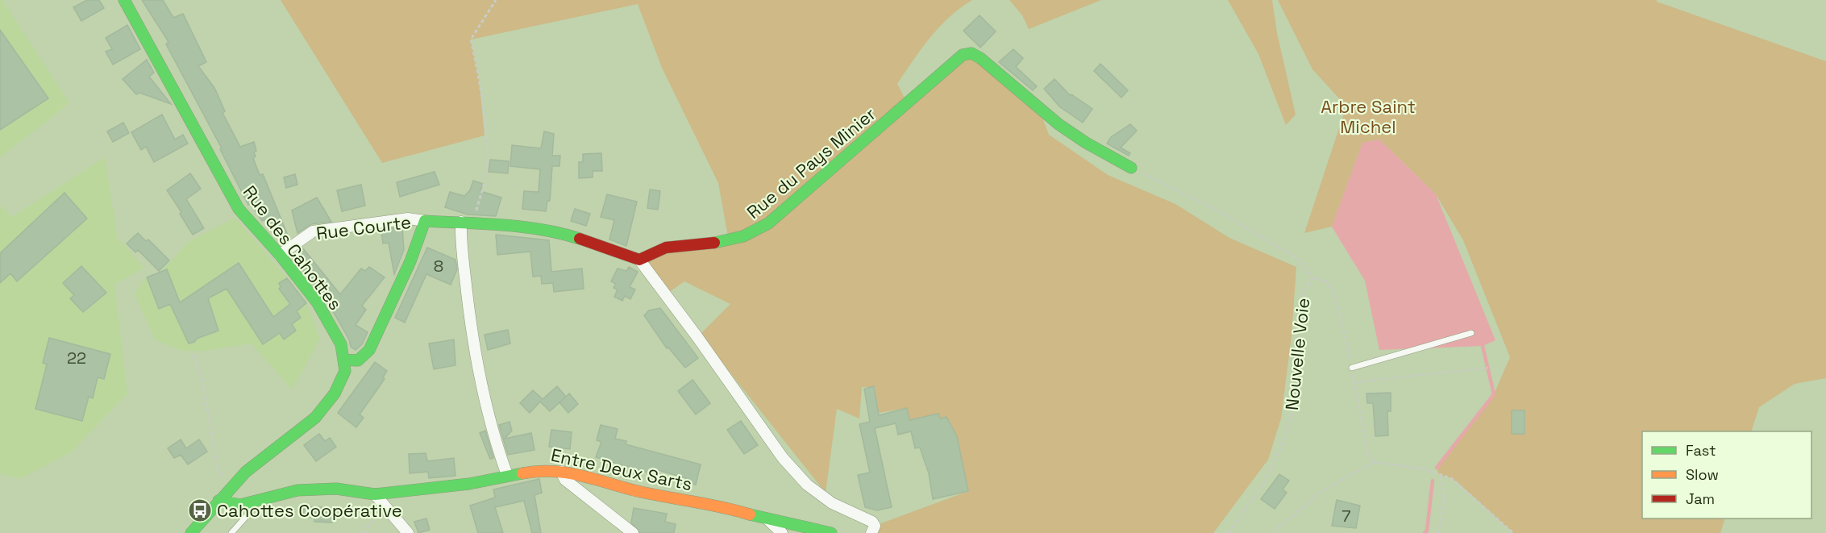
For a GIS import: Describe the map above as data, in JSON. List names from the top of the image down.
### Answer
{
  "streets": {
    "street": [
      "Rue du Pays Minier",
      "Rue Courte",
      "Rue des Cahottes",
      "Entre Deux Sarts"
    ],
    "path": ["Nouvelle Voie"]
  },
  "crossings": [
    ["Rue Courte", "Rue des Cahottes"],
    ["Rue des Cahottes", "Entre Deux Sarts"]
  ],
  "parks": ["Arbre Saint Michel"],
  "places": {
    "bus stop": ["Cahottes Coopérative"]
  },
  "house_numbers": ["8", "22", "7"],
  "legend": ["Fast", "Slow", "Jam"]
}
